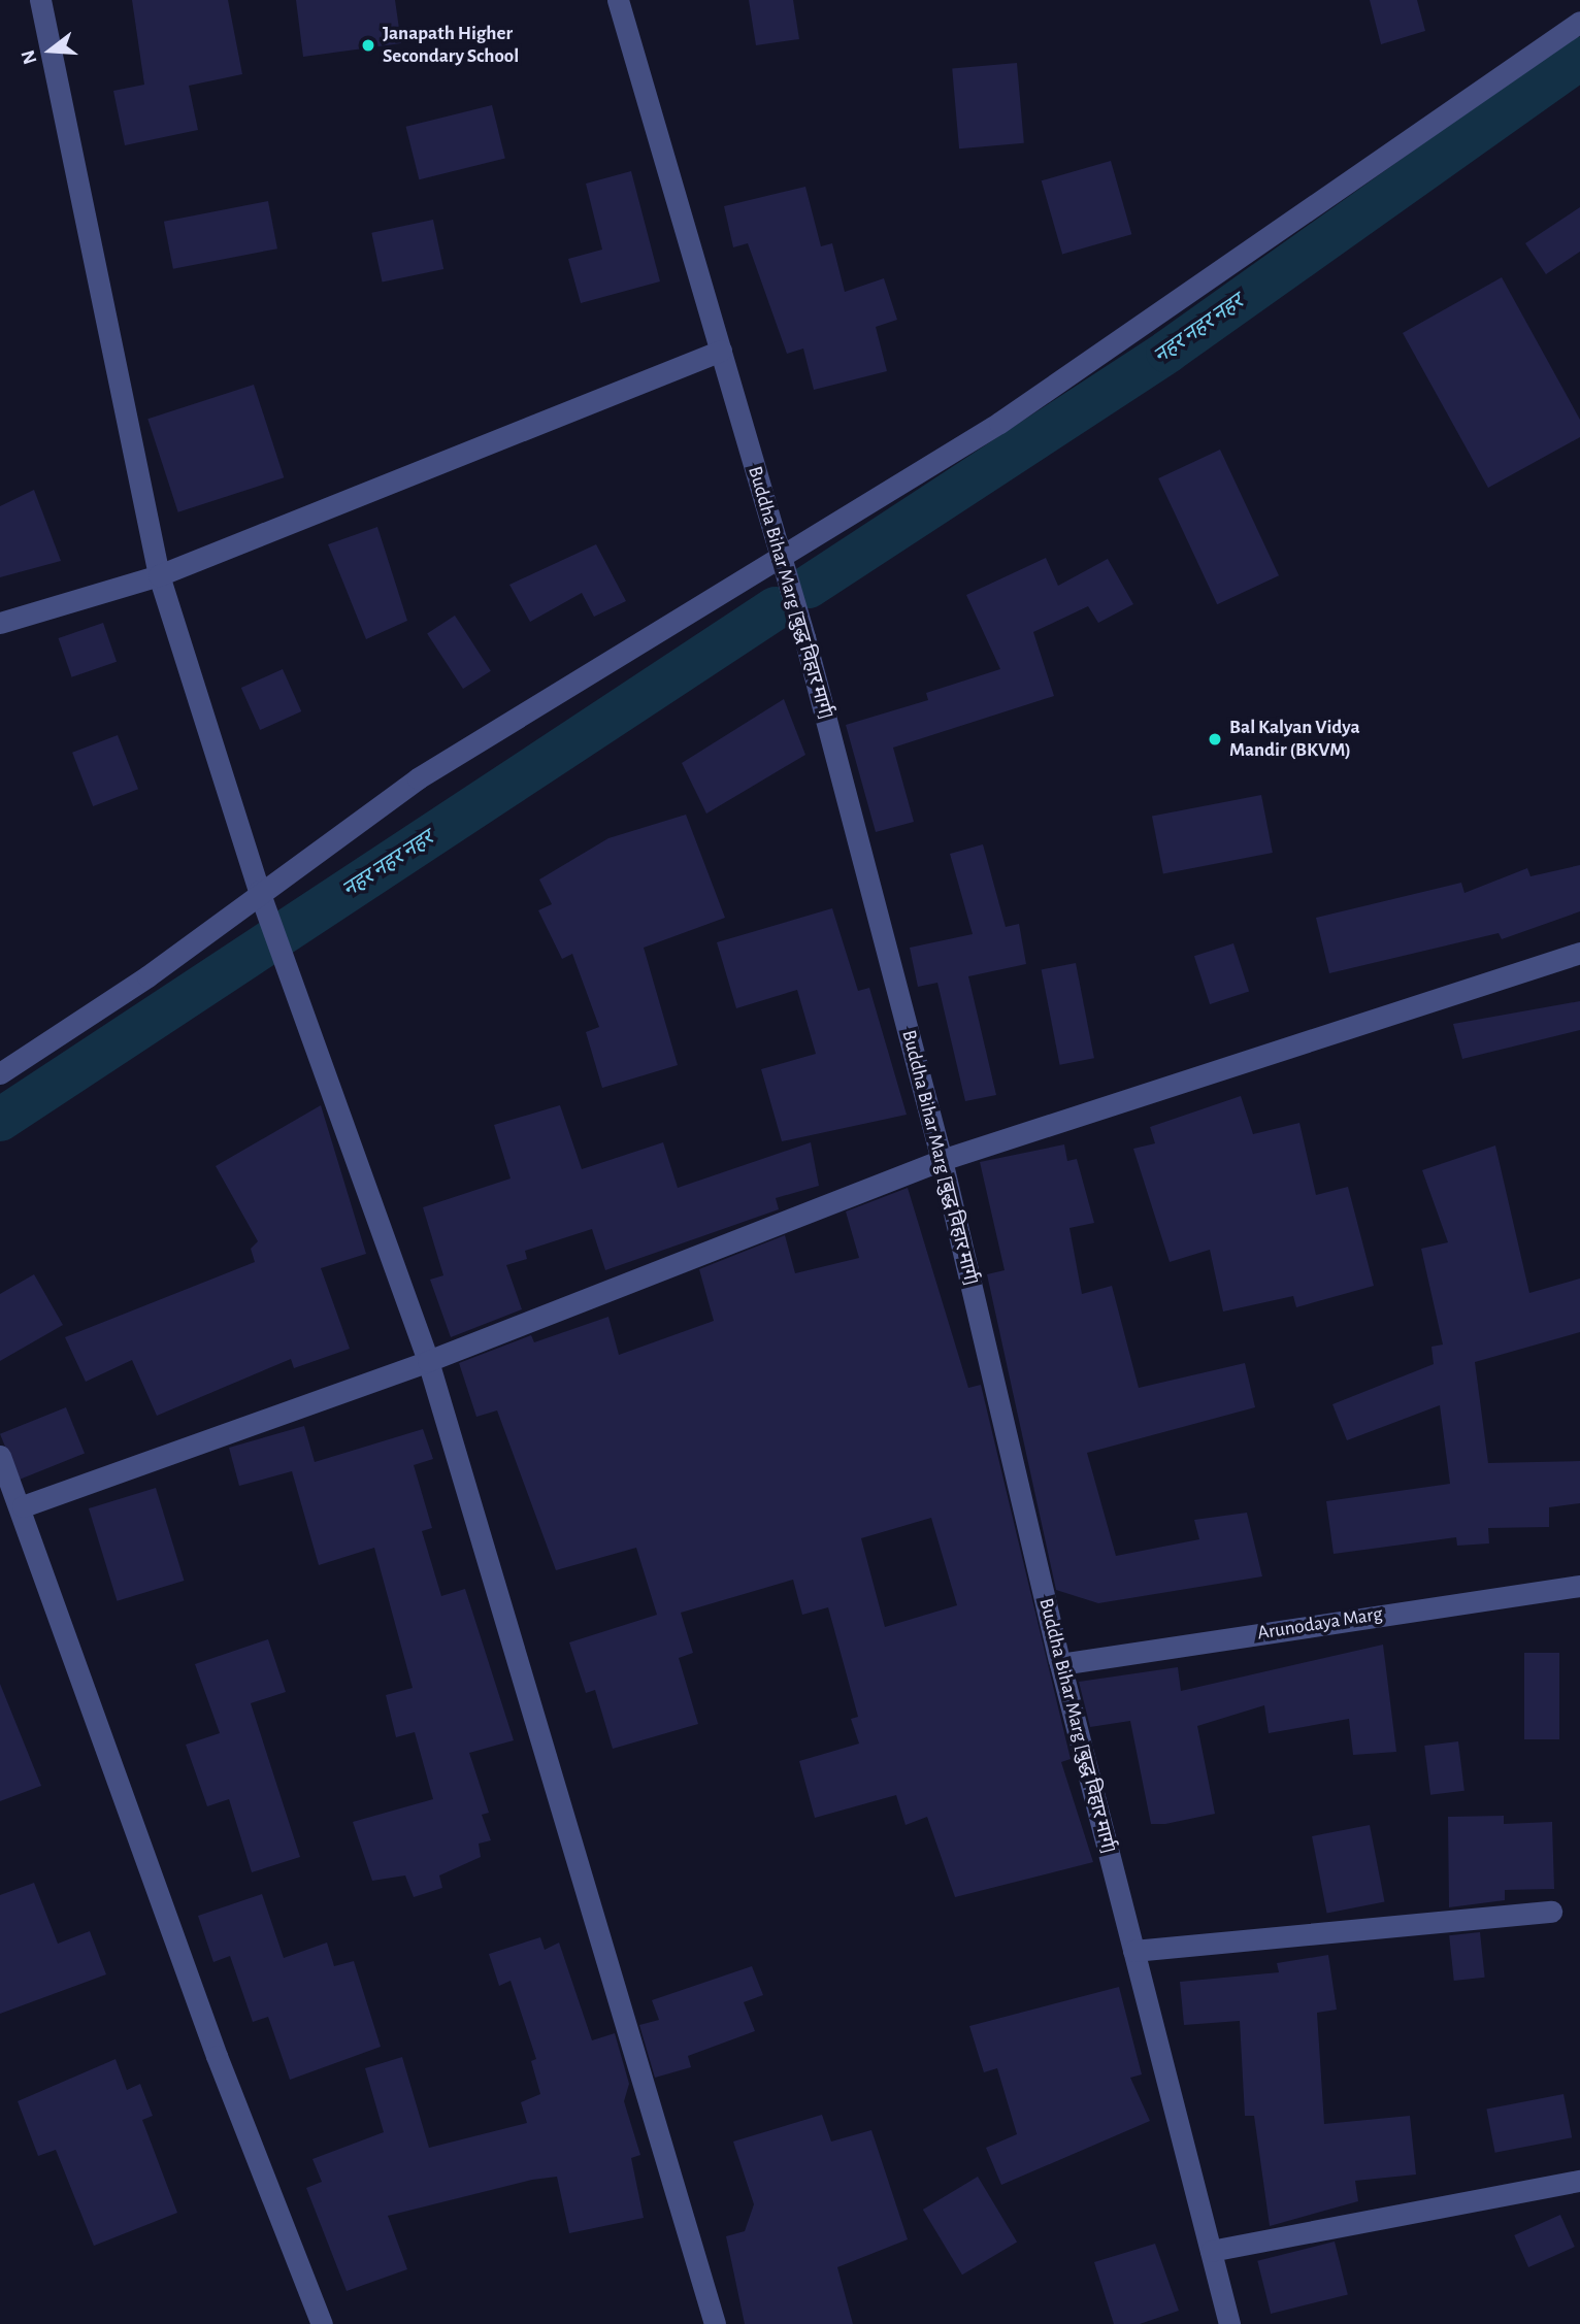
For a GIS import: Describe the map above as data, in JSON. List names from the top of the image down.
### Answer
{
  "streets": {
    "street": ["Buddha Bihar Marg [बुद्ध विहार मार्ग]", "Arunodaya Marg"]
  },
  "crossings": [
    ["Buddha Bihar Marg [बुद्ध विहार मार्ग]", "Arunodaya Marg"]
  ],
  "water": ["नहर नहर नहर"],
  "places": ["Janapath Higher Secondary School", "Bal Kalyan Vidya Mandir (BKVM)"],
  "north": "left"
}
